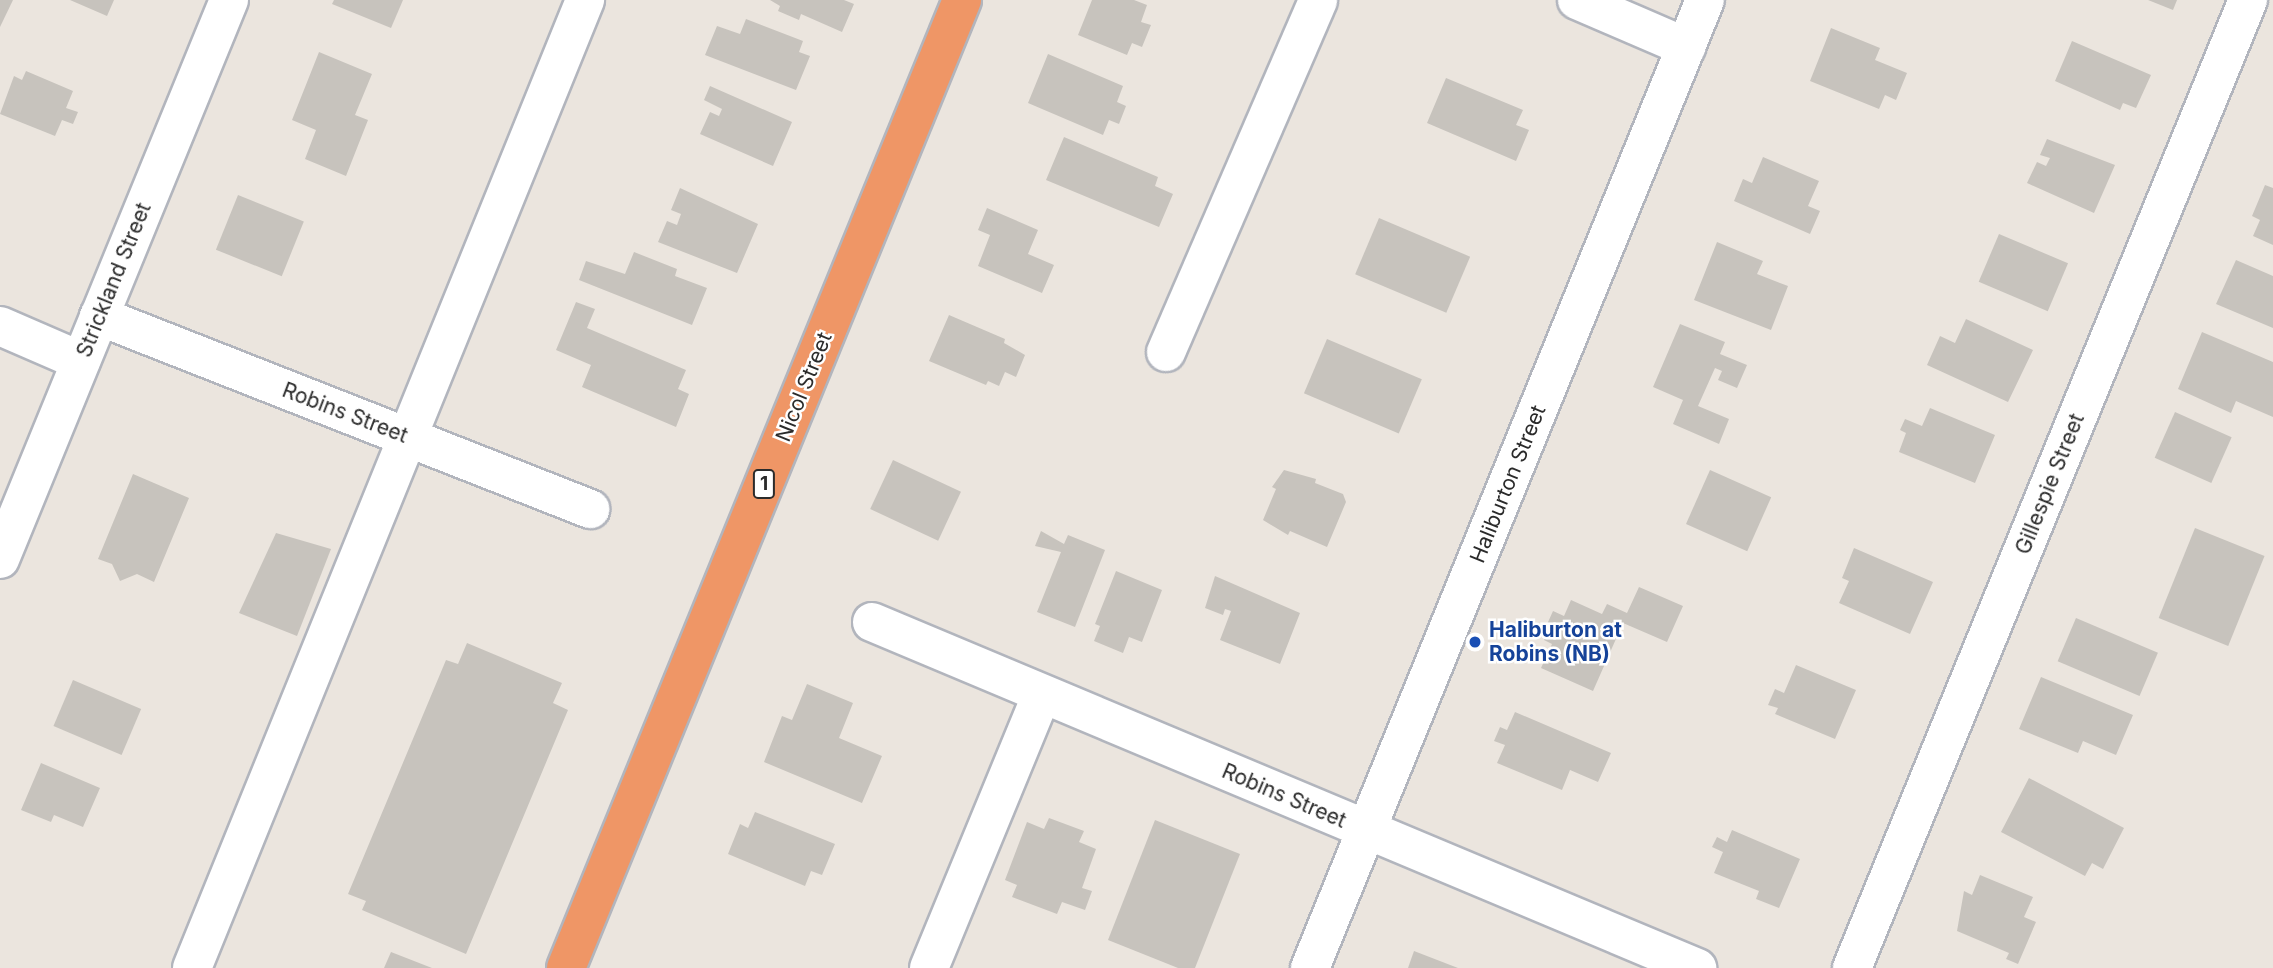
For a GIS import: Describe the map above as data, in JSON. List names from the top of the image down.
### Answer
{
  "streets": {
    "highway": ["Nicol Street", "1"],
    "street": [
      "Strickland Street",
      "Robins Street",
      "Haliburton Street",
      "Gillespie Street"
    ]
  },
  "crossings": [
    ["Strickland Street", "Robins Street"],
    ["Robins Street", "Haliburton Street"]
  ],
  "places": ["Haliburton at Robins (NB)"]
}
